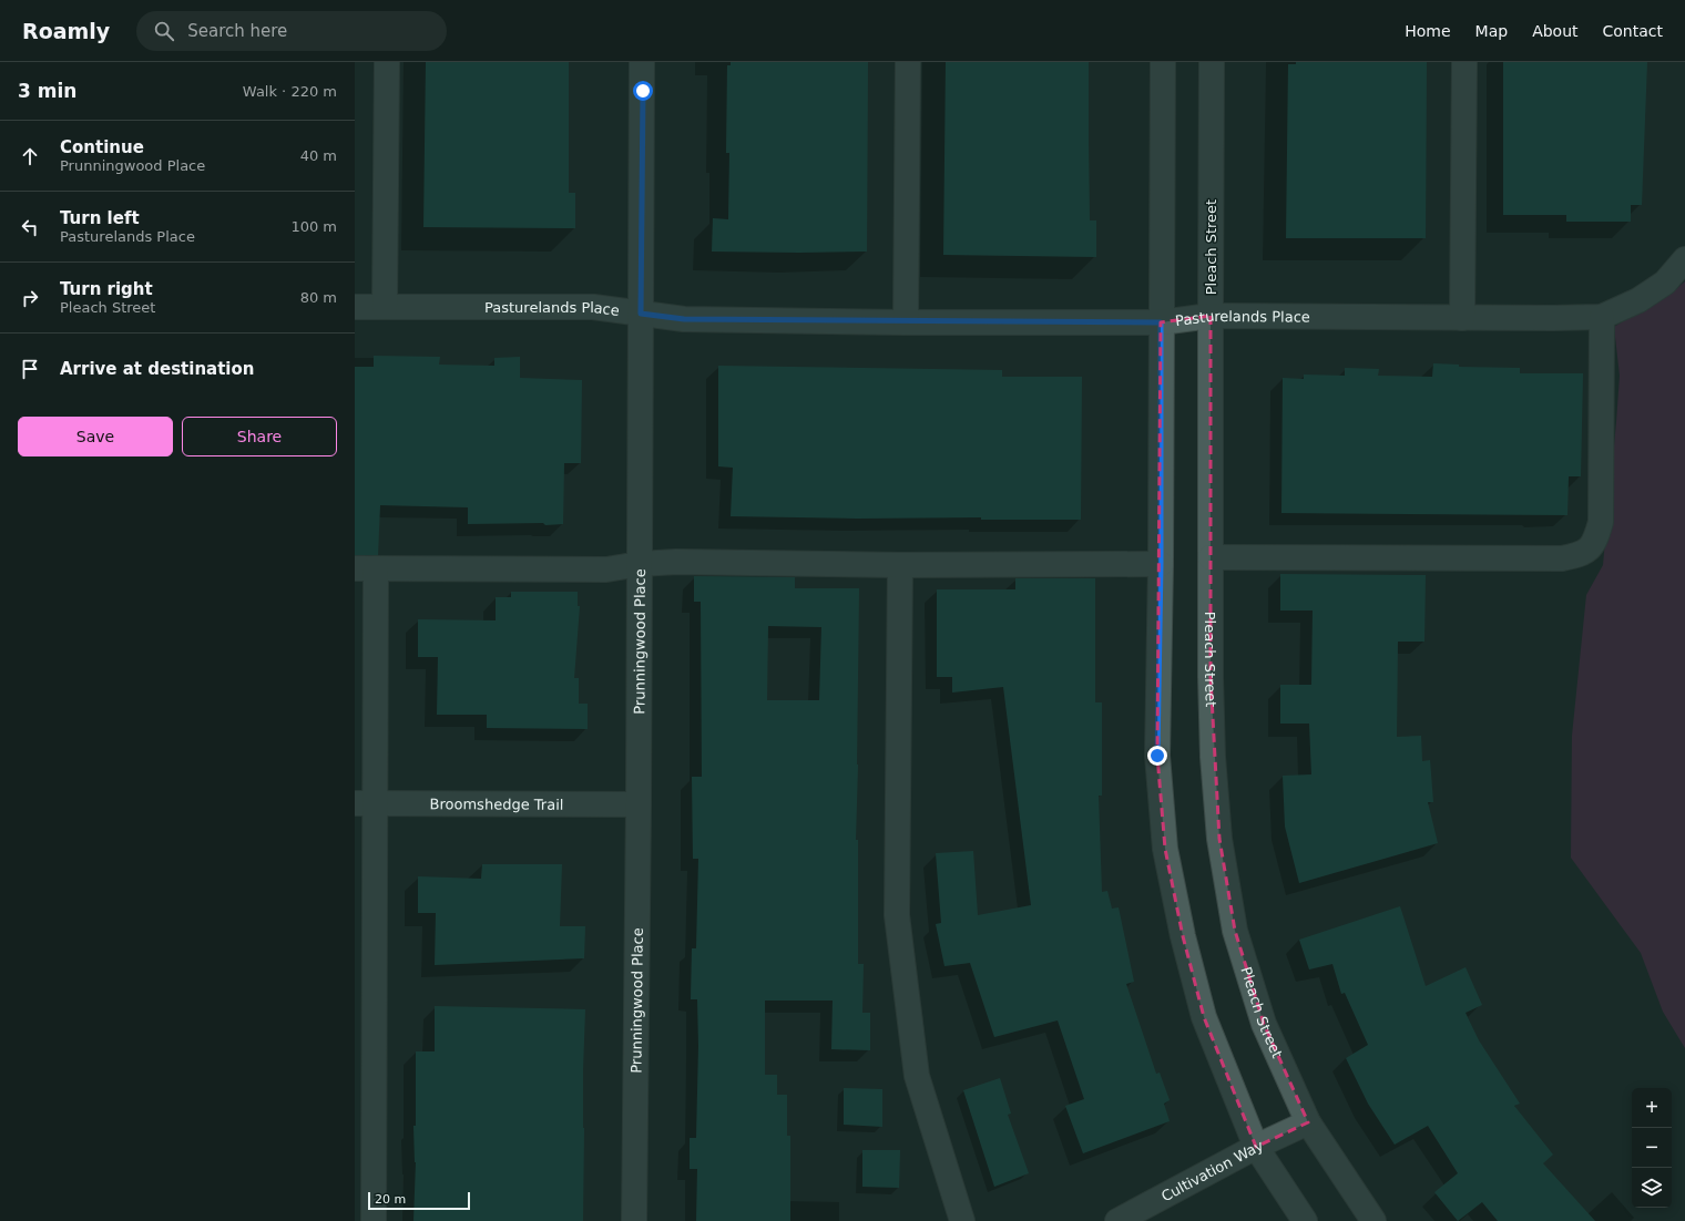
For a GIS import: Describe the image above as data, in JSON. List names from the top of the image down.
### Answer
{
  "streets": {
    "street": [
      "Pleach Street",
      "Pasturelands Place",
      "Prunningwood Place",
      "Broomshedge Trail",
      "Cultivation Way"
    ]
  },
  "crossings": [
    ["Pleach Street", "Pasturelands Place"],
    ["Pleach Street", "Cultivation Way"],
    ["Pasturelands Place", "Prunningwood Place"],
    ["Prunningwood Place", "Broomshedge Trail"]
  ],
  "scale_bar": "20 m",
  "page": {
    "header": "Roamly",
    "search": "Search here",
    "nav": [
      "Home",
      "Map",
      "About",
      "Contact"
    ],
    "heading": ["3 min", "Walk · 220 m"],
    "list": [
      ["Continue", "Prunningwood Place", "40 m"],
      ["Turn left", "Pasturelands Place", "100 m"],
      ["Turn right", "Pleach Street", "80 m"],
      "Arrive at destination"
    ],
    "buttons": ["Save", "Share"],
    "map_buttons": ["+", "−"],
    "scale": "20 m"
  }
}
